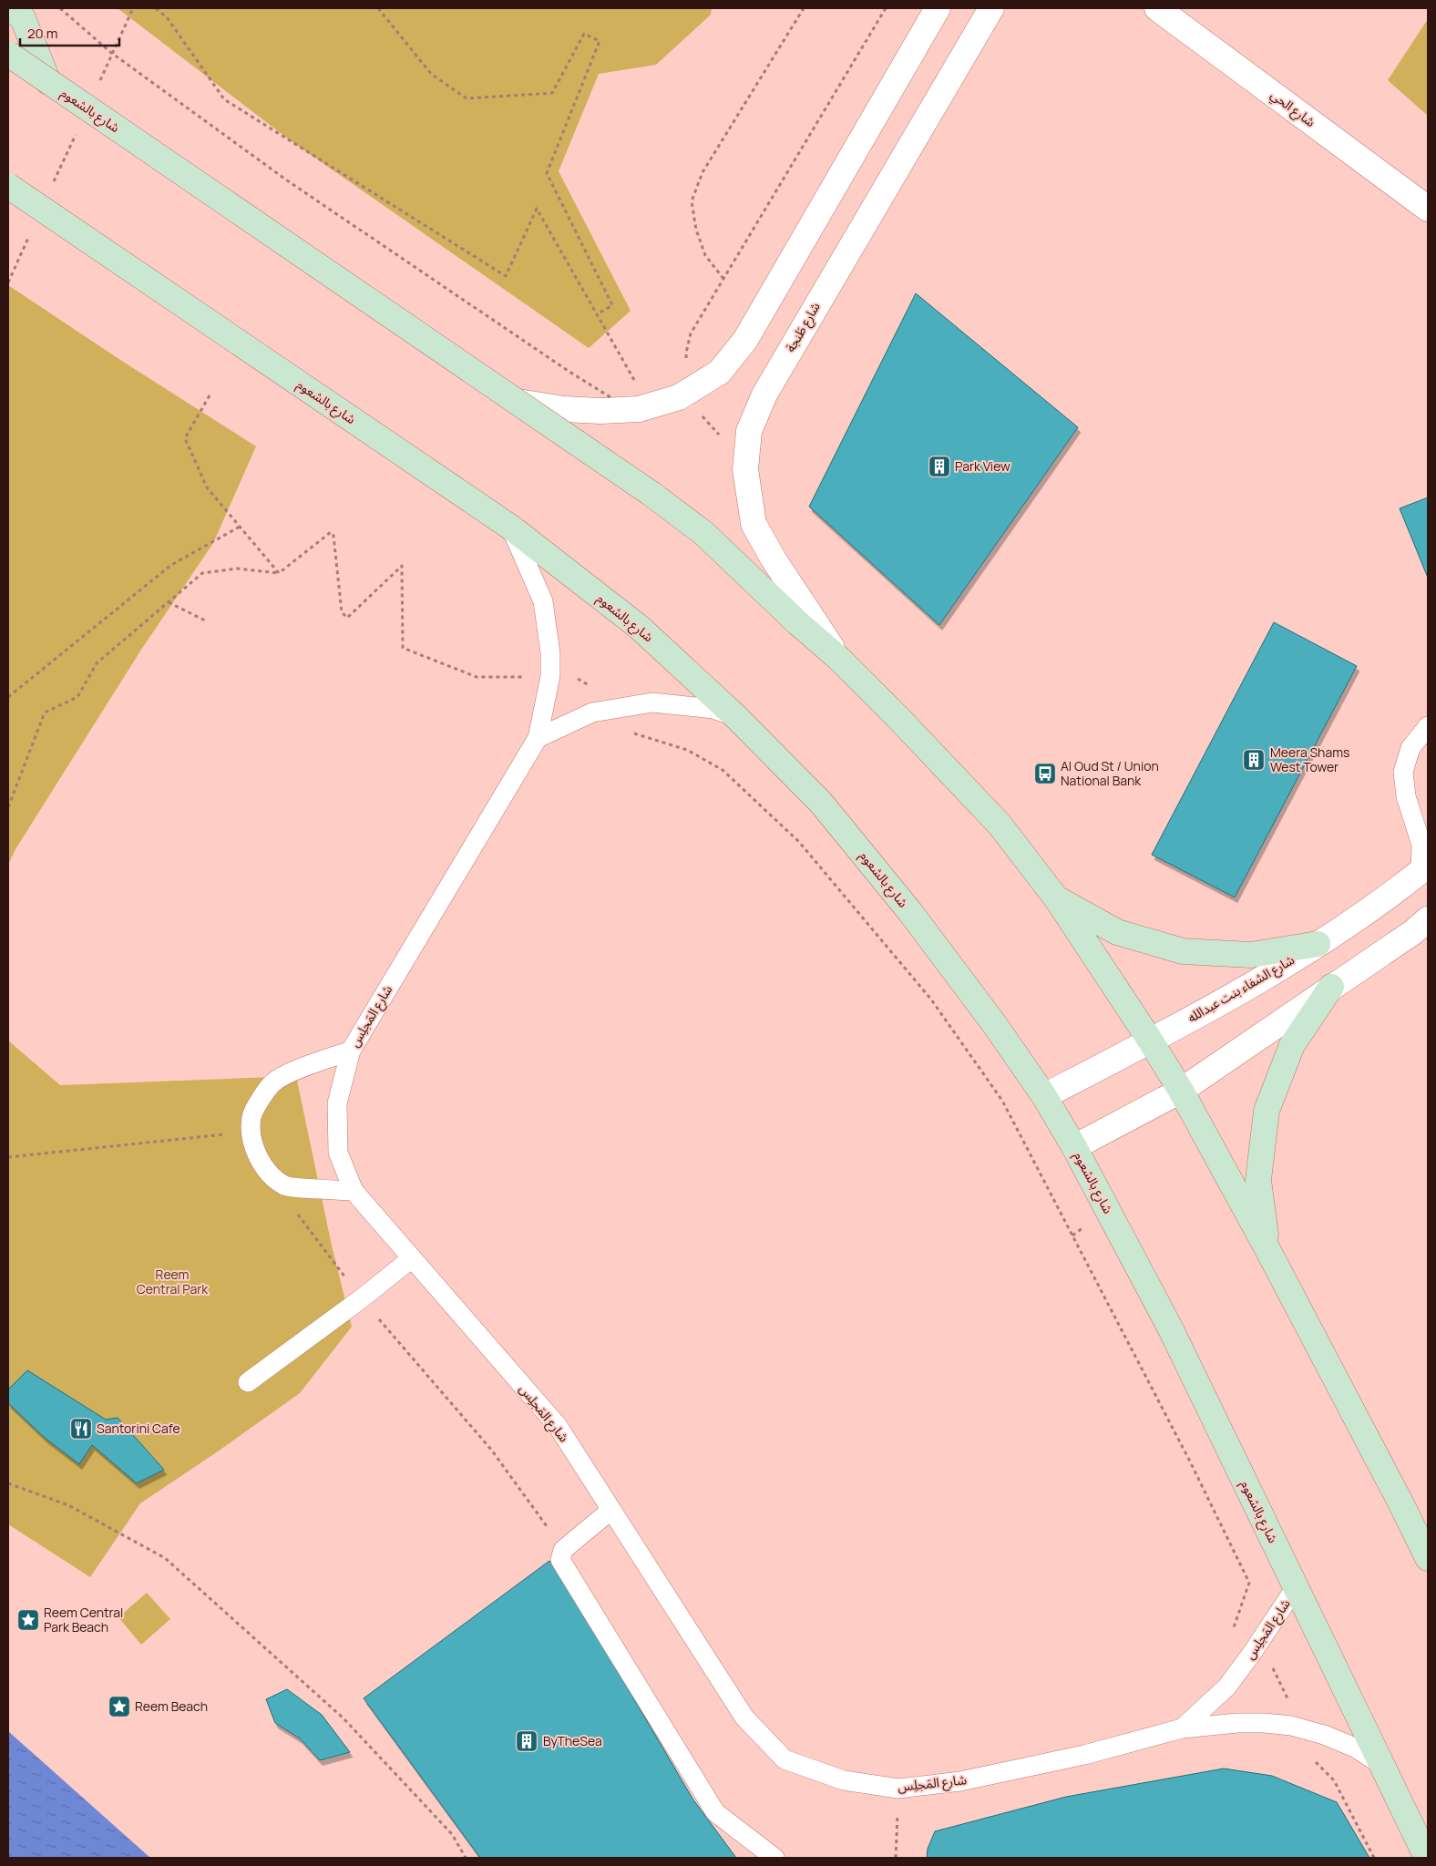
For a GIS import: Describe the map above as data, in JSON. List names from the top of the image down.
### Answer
{
  "streets": {
    "main road": ["شارع بالشعوم"],
    "street": ["شارع الحي", "شارع طَنجة", "شارع الشفاء بنت عبدالله"],
    "lane": ["شارع المَجلِس"]
  },
  "crossings": [
    ["شارع بالشعوم", "شارع طَنجة"],
    ["شارع بالشعوم", "شارع الشفاء بنت عبدالله"],
    ["شارع بالشعوم", "شارع المَجلِس"]
  ],
  "parks": ["Reem Central Park"],
  "places": {
    "building": ["Park View", "Meera Shams West Tower", "ByTheSea"],
    "bus stop": ["Al Oud St / Union National Bank"],
    "restaurant": ["Santorini Cafe"],
    "place": ["Reem Central Park Beach", "Reem Beach"]
  },
  "scale_bar": "20 m"
}
